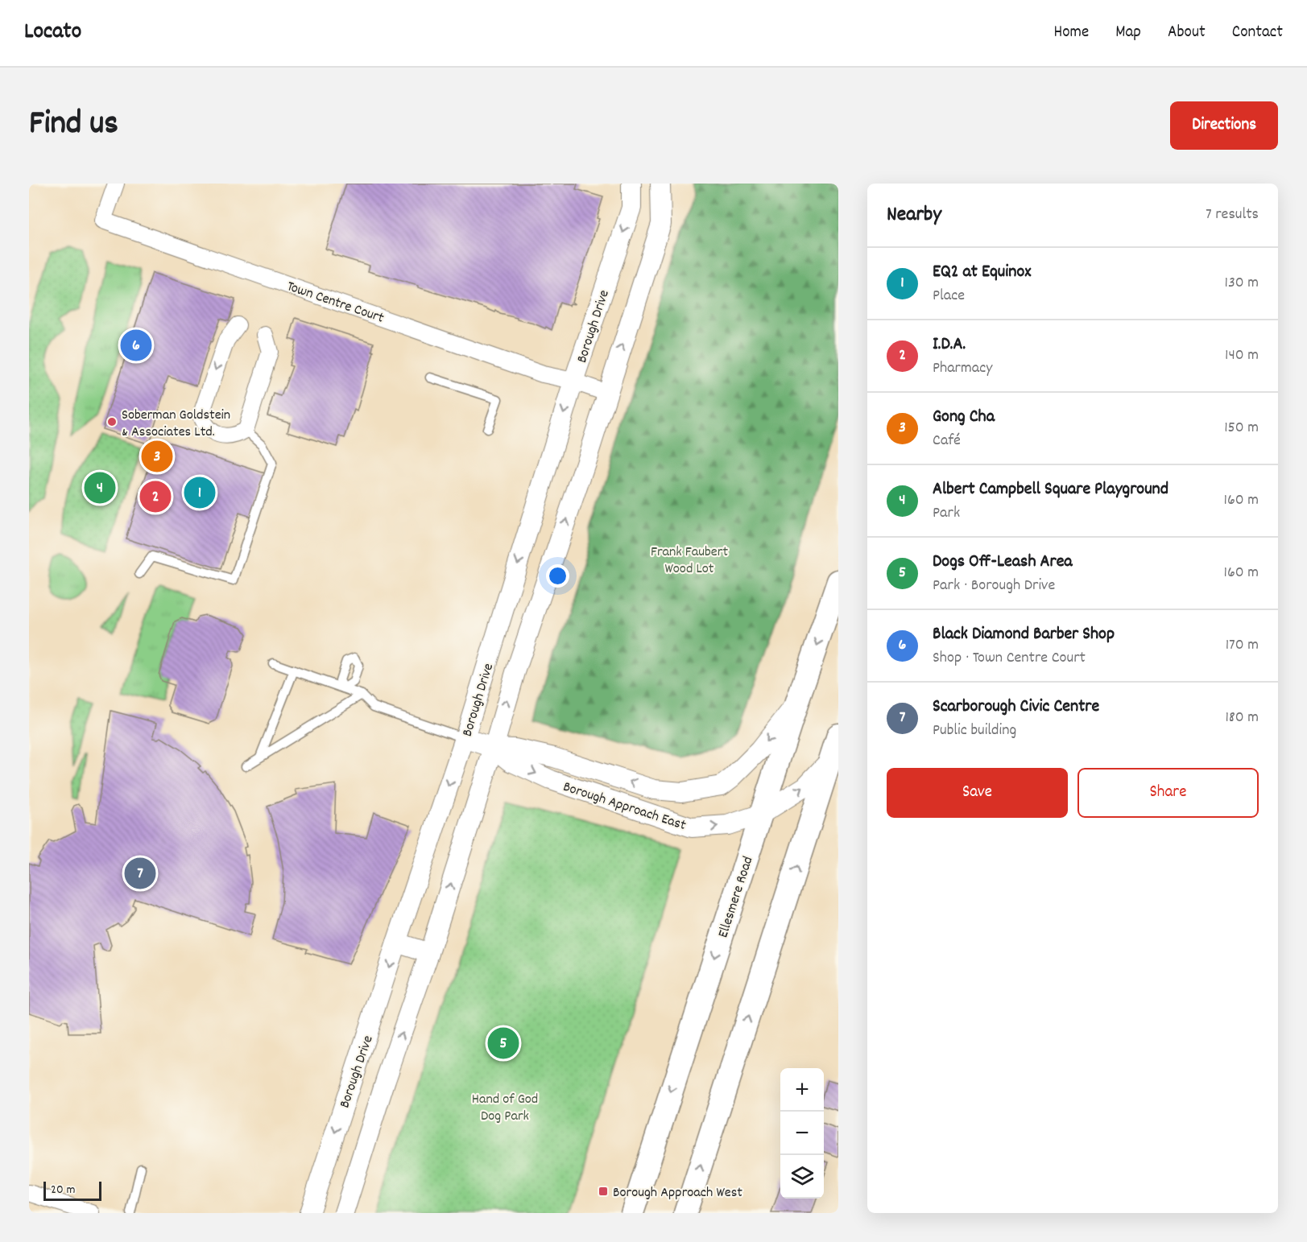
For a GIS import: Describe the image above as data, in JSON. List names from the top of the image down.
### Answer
{
  "streets": {
    "main road": ["Ellesmere Road"],
    "street": ["Town Centre Court", "Borough Drive", "Borough Approach East"]
  },
  "crossings": [
    ["Town Centre Court", "Borough Drive"],
    ["Borough Drive", "Borough Approach East"],
    ["Borough Approach East", "Ellesmere Road"]
  ],
  "parks": ["Frank Faubert Wood Lot", "Hand of God Dog Park"],
  "places": {
    "other": ["Soberman Goldstein & Associates Ltd."],
    "transit": ["Borough Approach West"]
  },
  "scale_bar": "20 m",
  "page": {
    "header": "Locato",
    "nav": [
      "Home",
      "Map",
      "About",
      "Contact"
    ],
    "title": "Find us",
    "buttons": [
      "Directions",
      ["Save", "Share"]
    ],
    "heading": ["Nearby", "7 results"],
    "list": [
      {
        "mark": "1",
        "name": "EQ2 at Equinox",
        "note": "Place",
        "value": "130 m"
      },
      {
        "mark": "2",
        "name": "I.D.A.",
        "note": "Pharmacy",
        "value": "140 m"
      },
      {
        "mark": "3",
        "name": "Gong Cha",
        "note": "Café",
        "value": "150 m"
      },
      {
        "mark": "4",
        "name": "Albert Campbell Square Playground",
        "note": "Park",
        "value": "160 m"
      },
      {
        "mark": "5",
        "name": "Dogs Off-Leash Area",
        "note": "Park · Borough Drive",
        "value": "160 m"
      },
      {
        "mark": "6",
        "name": "Black Diamond Barber Shop",
        "note": "Shop · Town Centre Court",
        "value": "170 m"
      },
      {
        "mark": "7",
        "name": "Scarborough Civic Centre",
        "note": "Public building",
        "value": "180 m"
      }
    ],
    "pins": [
      "6",
      "3",
      "4",
      "1",
      "2",
      "7",
      "5"
    ],
    "map_buttons": ["+", "−"],
    "scale": "20 m"
  }
}
